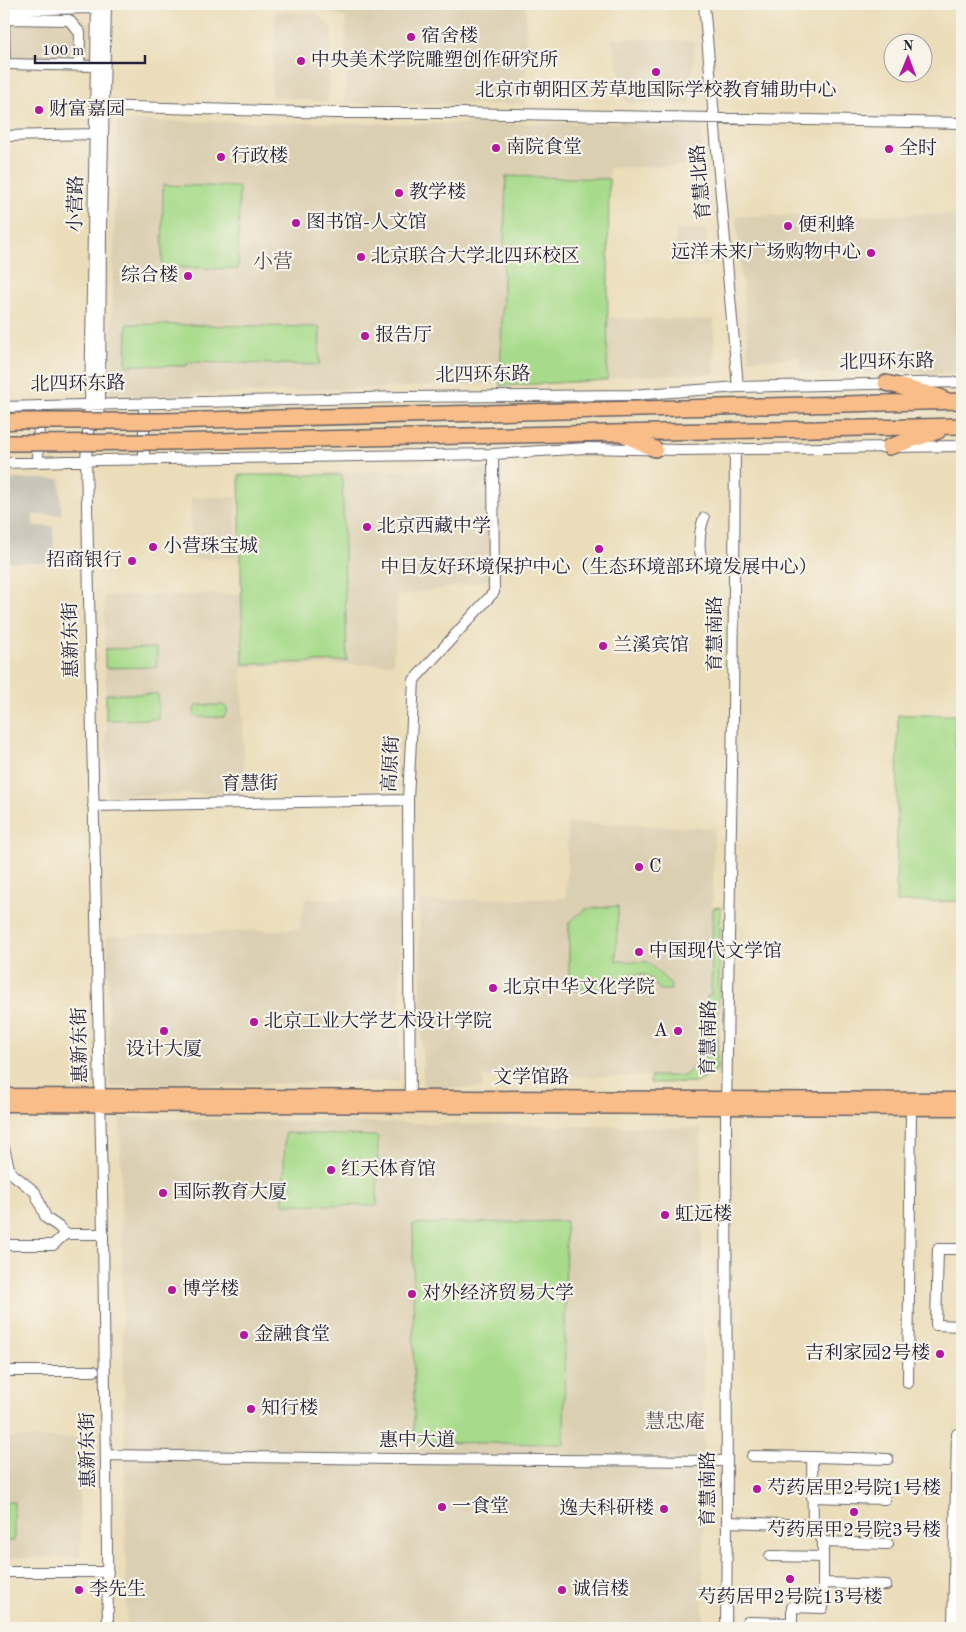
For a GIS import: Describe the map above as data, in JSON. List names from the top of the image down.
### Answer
{
  "streets": {
    "highway": ["北四环东路"],
    "main road": ["文学馆路"],
    "street": [
      "育慧北路",
      "小营路",
      "育慧南路",
      "惠新东街",
      "高原街",
      "育慧街",
      "惠中大道"
    ]
  },
  "crossings": [
    ["育慧北路", "北四环东路"],
    ["小营路", "北四环东路"],
    ["小营路", "惠新东街"],
    ["北四环东路", "惠新东街"],
    ["育慧南路", "文学馆路"],
    ["育慧南路", "惠中大道"],
    ["惠新东街", "育慧街"],
    ["惠新东街", "文学馆路"],
    ["惠新东街", "惠中大道"],
    ["高原街", "育慧街"],
    ["高原街", "文学馆路"]
  ],
  "districts": ["小营", "慧忠庵"],
  "places": [
    "宿舍楼",
    "中央美术学院雕塑创作研究所",
    "北京市朝阳区芳草地国际学校教育辅助中心",
    "财富嘉园",
    "南院食堂",
    "全时",
    "行政楼",
    "教学楼",
    "图书馆-人文馆",
    "便利蜂",
    "远洋未来广场购物中心",
    "北京联合大学北四环校区",
    "综合楼",
    "报告厅",
    "北京西藏中学",
    "小营珠宝城",
    "中日友好环境保护中心（生态环境部环境发展中心）",
    "招商银行",
    "兰溪宾馆",
    "C",
    "中国现代文学馆",
    "北京中华文化学院",
    "北京工业大学艺术设计学院",
    "设计大厦",
    "A",
    "红天体育馆",
    "国际教育大厦",
    "虹远楼",
    "博学楼",
    "对外经济贸易大学",
    "金融食堂",
    "吉利家园2号楼",
    "知行楼",
    "芍药居甲2号院1号楼",
    "一食堂",
    "逸夫科研楼",
    "芍药居甲2号院3号楼",
    "芍药居甲2号院13号楼",
    "李先生",
    "诚信楼"
  ],
  "scale_bar": "100 m",
  "north": "top"
}
